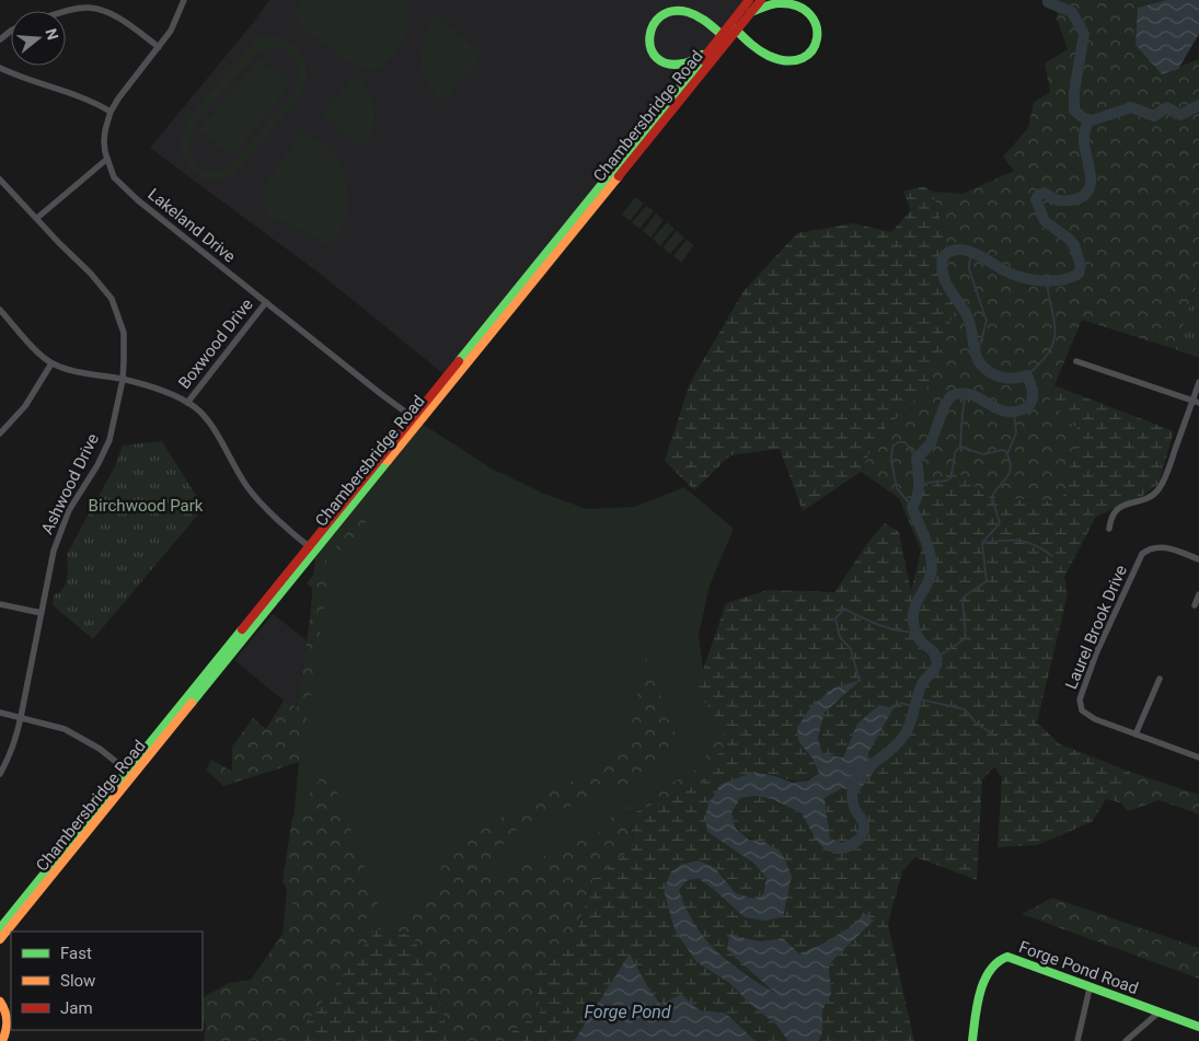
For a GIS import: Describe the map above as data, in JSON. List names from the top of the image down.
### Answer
{
  "streets": {
    "main road": ["Chambersbridge Road", "Forge Pond Road"],
    "street": [
      "Lakeland Drive",
      "Boxwood Drive",
      "Ashwood Drive",
      "Laurel Brook Drive"
    ]
  },
  "crossings": [
    ["Chambersbridge Road", "Lakeland Drive"],
    ["Lakeland Drive", "Boxwood Drive"]
  ],
  "water": ["Forge Pond"],
  "parks": ["Birchwood Park"],
  "legend": ["Fast", "Slow", "Jam"],
  "north": "right"
}
